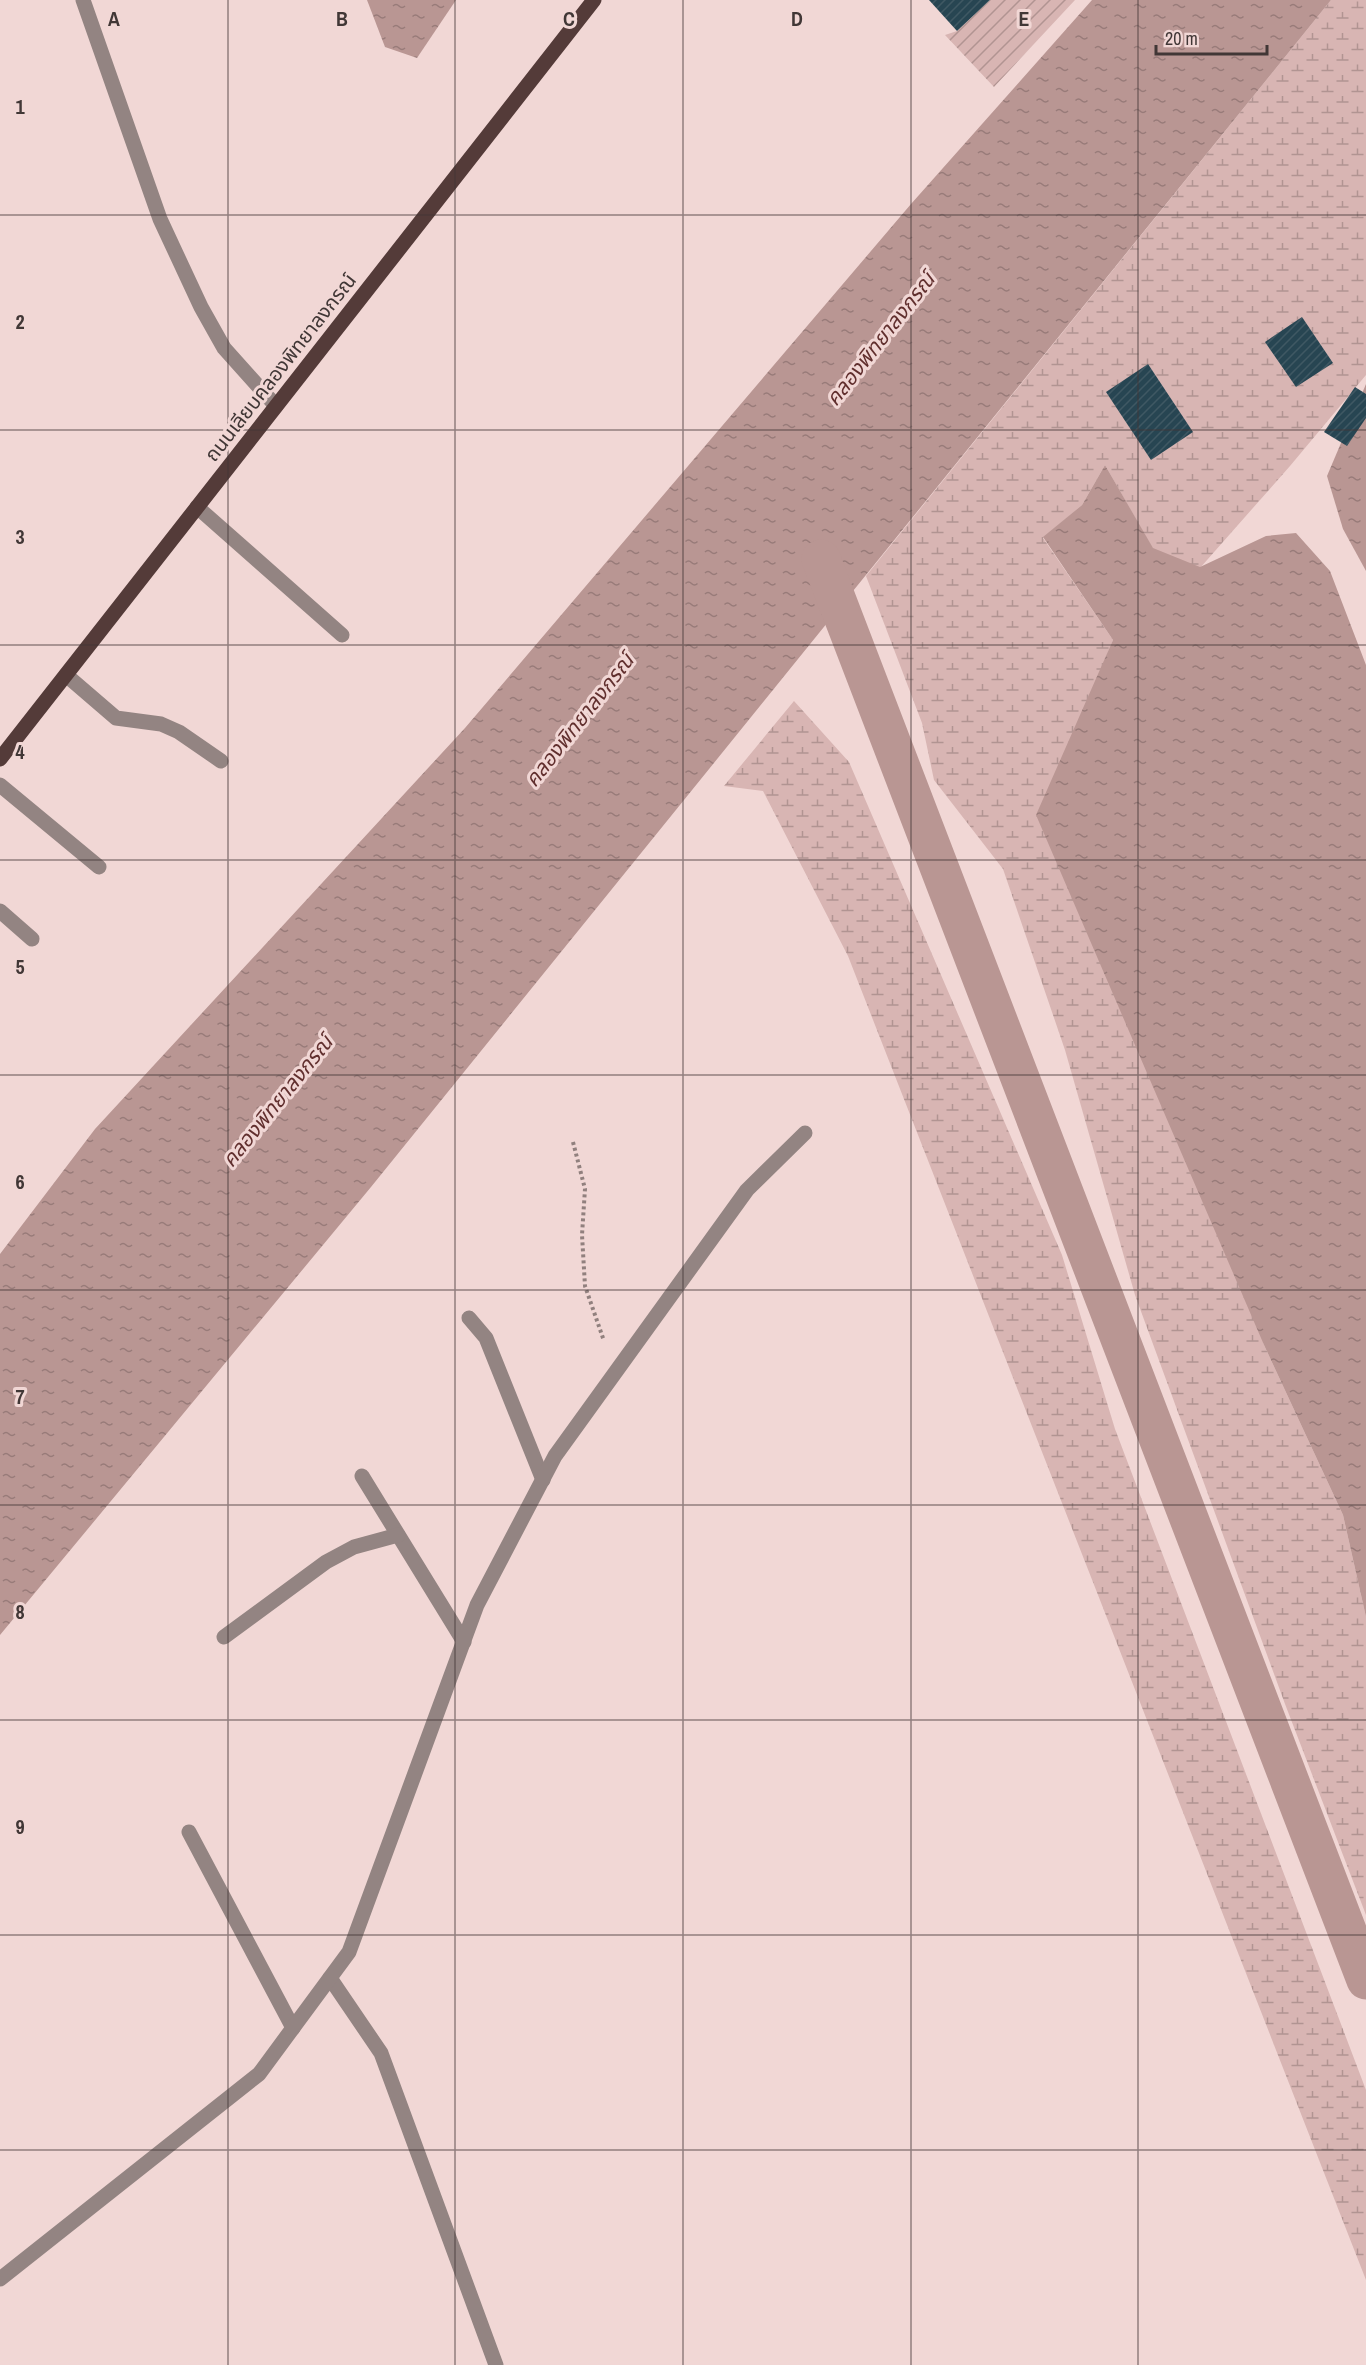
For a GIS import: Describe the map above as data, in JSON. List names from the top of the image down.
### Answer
{
  "streets": {
    "main road": ["ถนนเลียบคลองพิทยาลงกรณ์"]
  },
  "water": ["คลองพิทยาลงกรณ์"],
  "scale_bar": "20 m",
  "grid": {
    "columns": [
      "A",
      "B",
      "C",
      "D",
      "E"
    ],
    "rows": [
      "1",
      "2",
      "3",
      "4",
      "5",
      "6",
      "7",
      "8",
      "9"
    ]
  }
}
